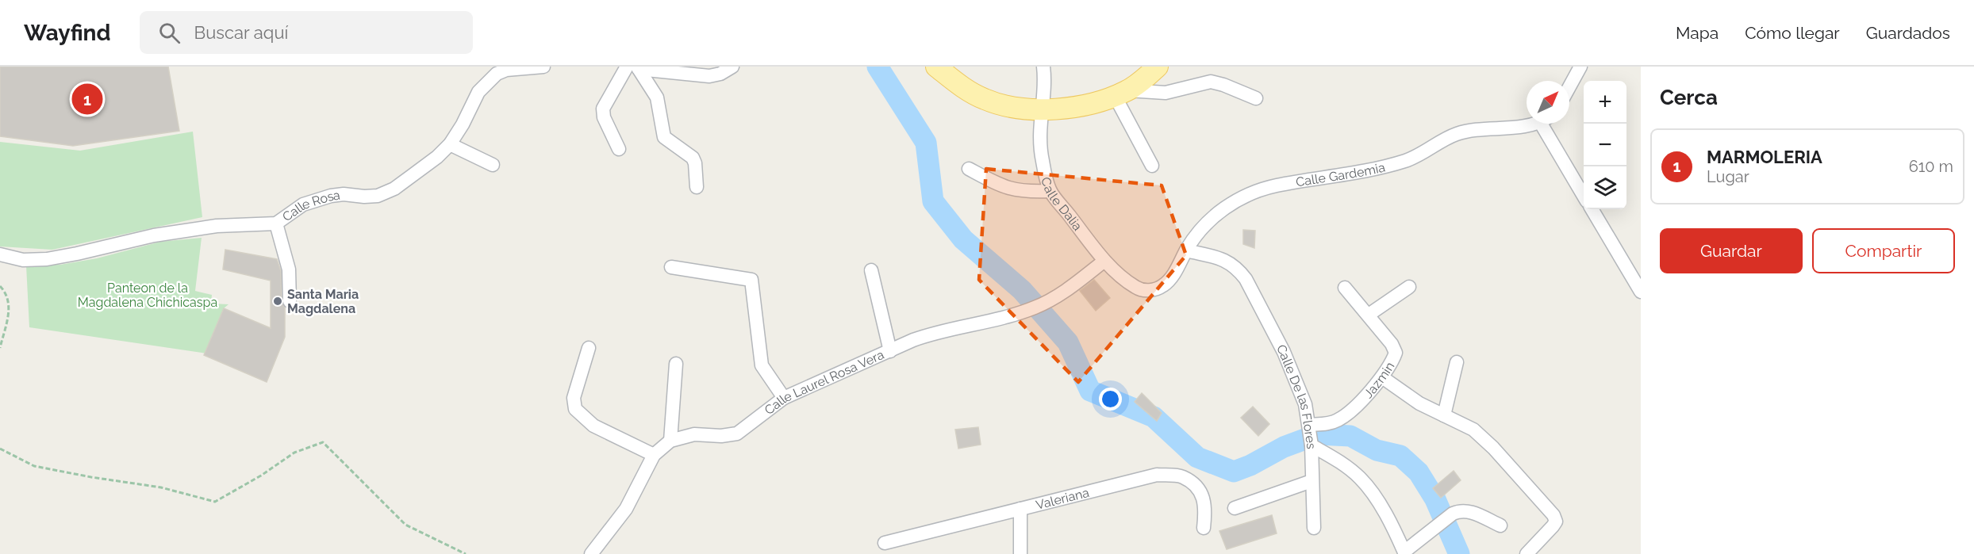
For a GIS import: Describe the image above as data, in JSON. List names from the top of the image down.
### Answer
{
  "streets": {
    "street": [
      "Calle Gardemia",
      "Calle Dalia",
      "Calle Rosa",
      "Jazmin",
      "Calle Laurel Rosa Vera",
      "Calle De las Flores",
      "Valeriana"
    ]
  },
  "crossings": [
    ["Calle Gardemia", "Calle Dalia"],
    ["Calle Gardemia", "Calle De las Flores"],
    ["Calle Dalia", "Calle Laurel Rosa Vera"],
    ["Jazmin", "Calle De las Flores"]
  ],
  "parks": ["Panteon de la Magdalena Chichicaspa"],
  "places": ["Santa Maria Magdalena"],
  "north": "top right",
  "page": {
    "header": "Wayfind",
    "search": "Buscar aquí",
    "nav": ["Mapa", "Cómo llegar", "Guardados"],
    "heading": "Cerca",
    "map_buttons": ["+", "−"],
    "pins": "1",
    "list": [
      {
        "mark": "1",
        "name": "MARMOLERIA",
        "note": "Lugar",
        "value": "610 m"
      }
    ],
    "buttons": ["Guardar", "Compartir"]
  }
}
